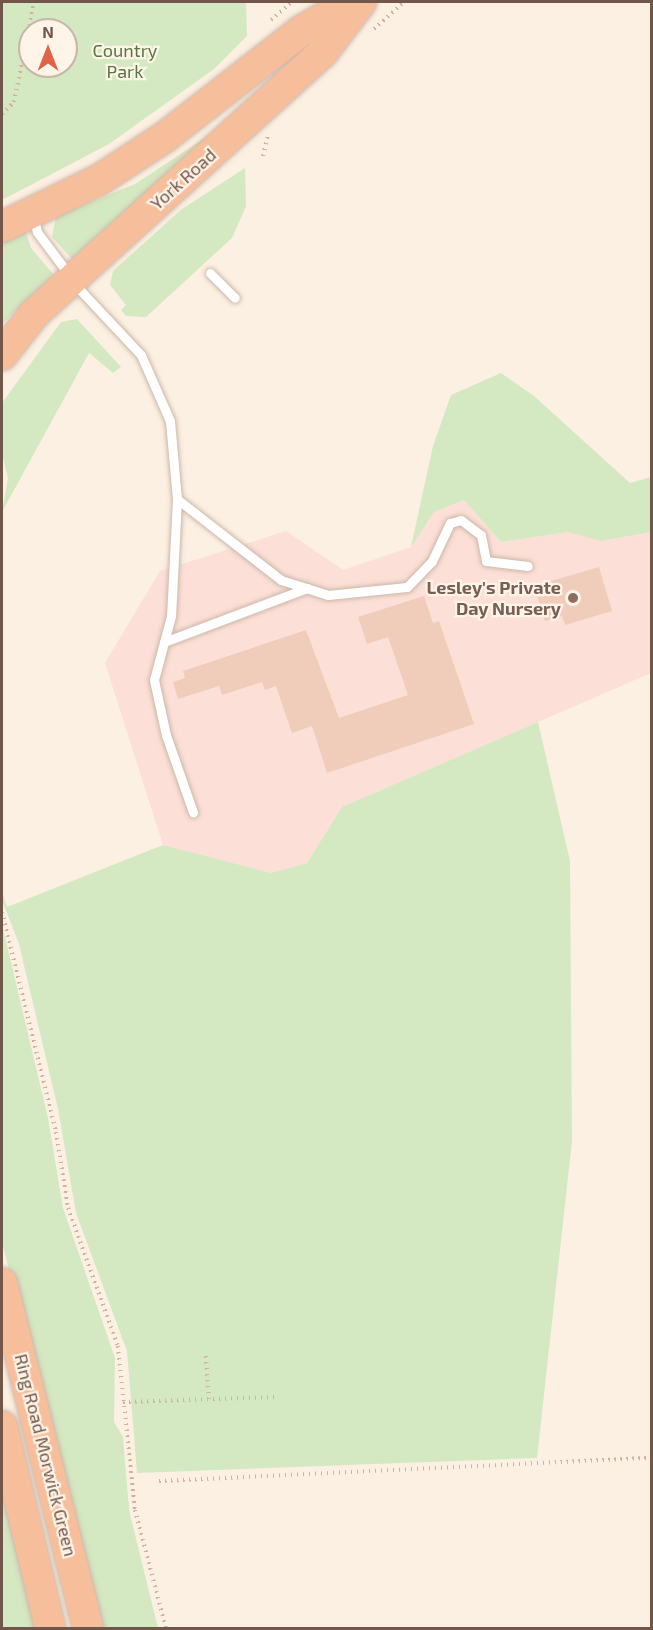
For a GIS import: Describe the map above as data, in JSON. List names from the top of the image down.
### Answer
{
  "streets": {
    "highway": ["York Road", "Ring Road Morwick Green"]
  },
  "parks": ["Country Park"],
  "places": ["Lesley's Private Day Nursery"],
  "north": "top"
}
